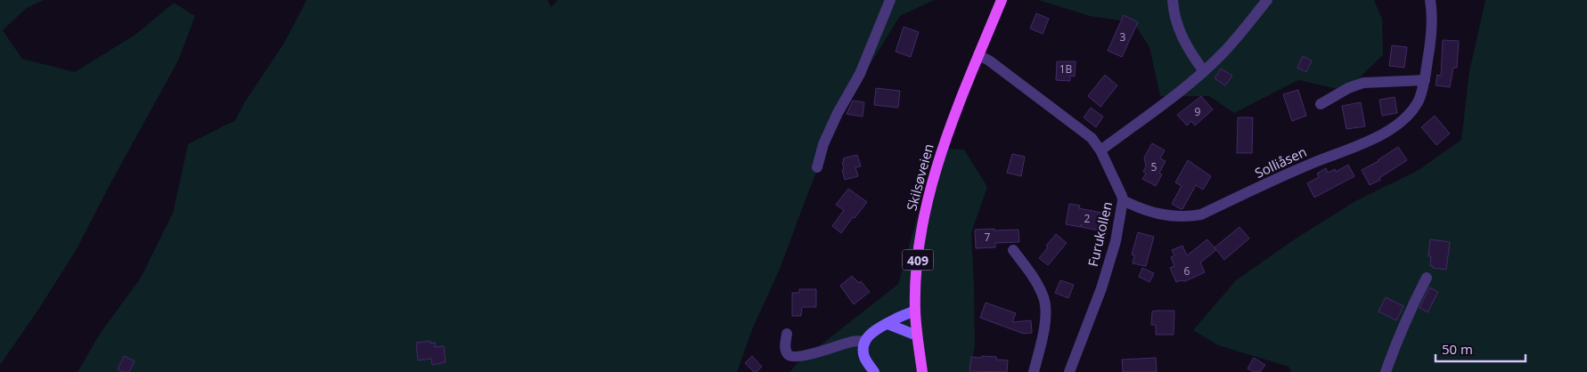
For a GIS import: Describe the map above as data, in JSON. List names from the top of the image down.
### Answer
{
  "streets": {
    "main road": ["Skilsøveien", "409"],
    "street": ["Solliåsen", "Furukollen"]
  },
  "crossings": [
    ["Solliåsen", "Furukollen"],
    ["Skilsøveien", "Furukollen"]
  ],
  "house_numbers": [
    "3",
    "1B",
    "9",
    "5",
    "2",
    "7",
    "6"
  ],
  "scale_bar": "50 m"
}
